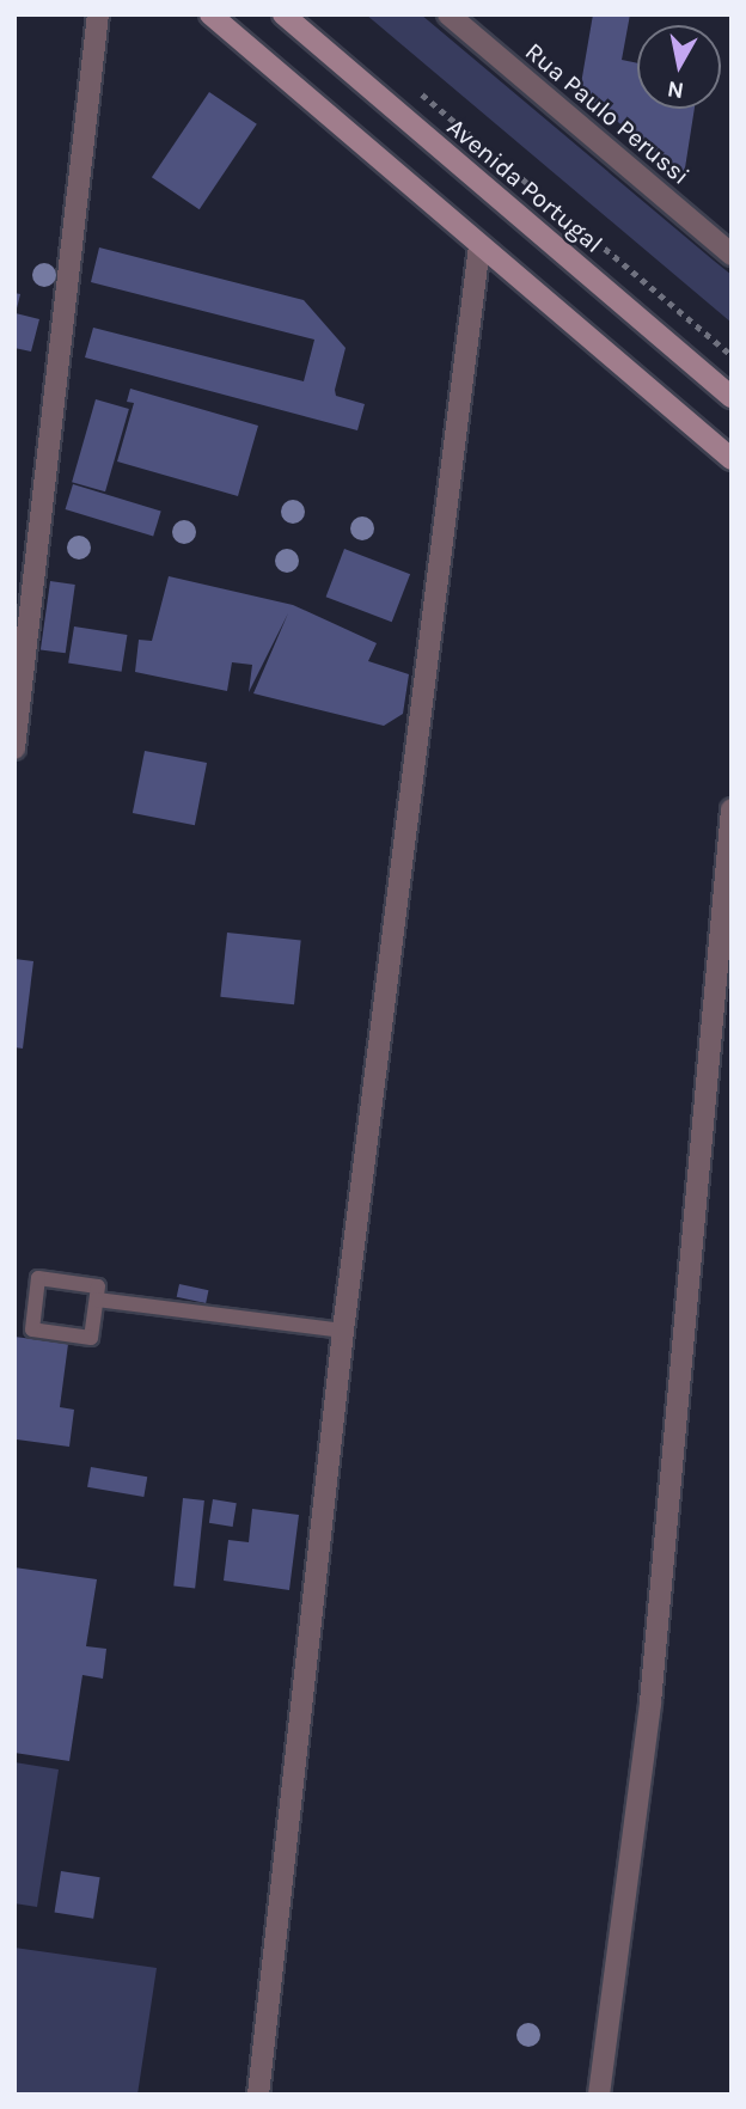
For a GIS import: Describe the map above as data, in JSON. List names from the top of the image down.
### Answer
{
  "streets": {
    "main road": ["Avenida Portugal"],
    "street": ["Rua Paulo Perussi"]
  },
  "north": "bottom"
}
